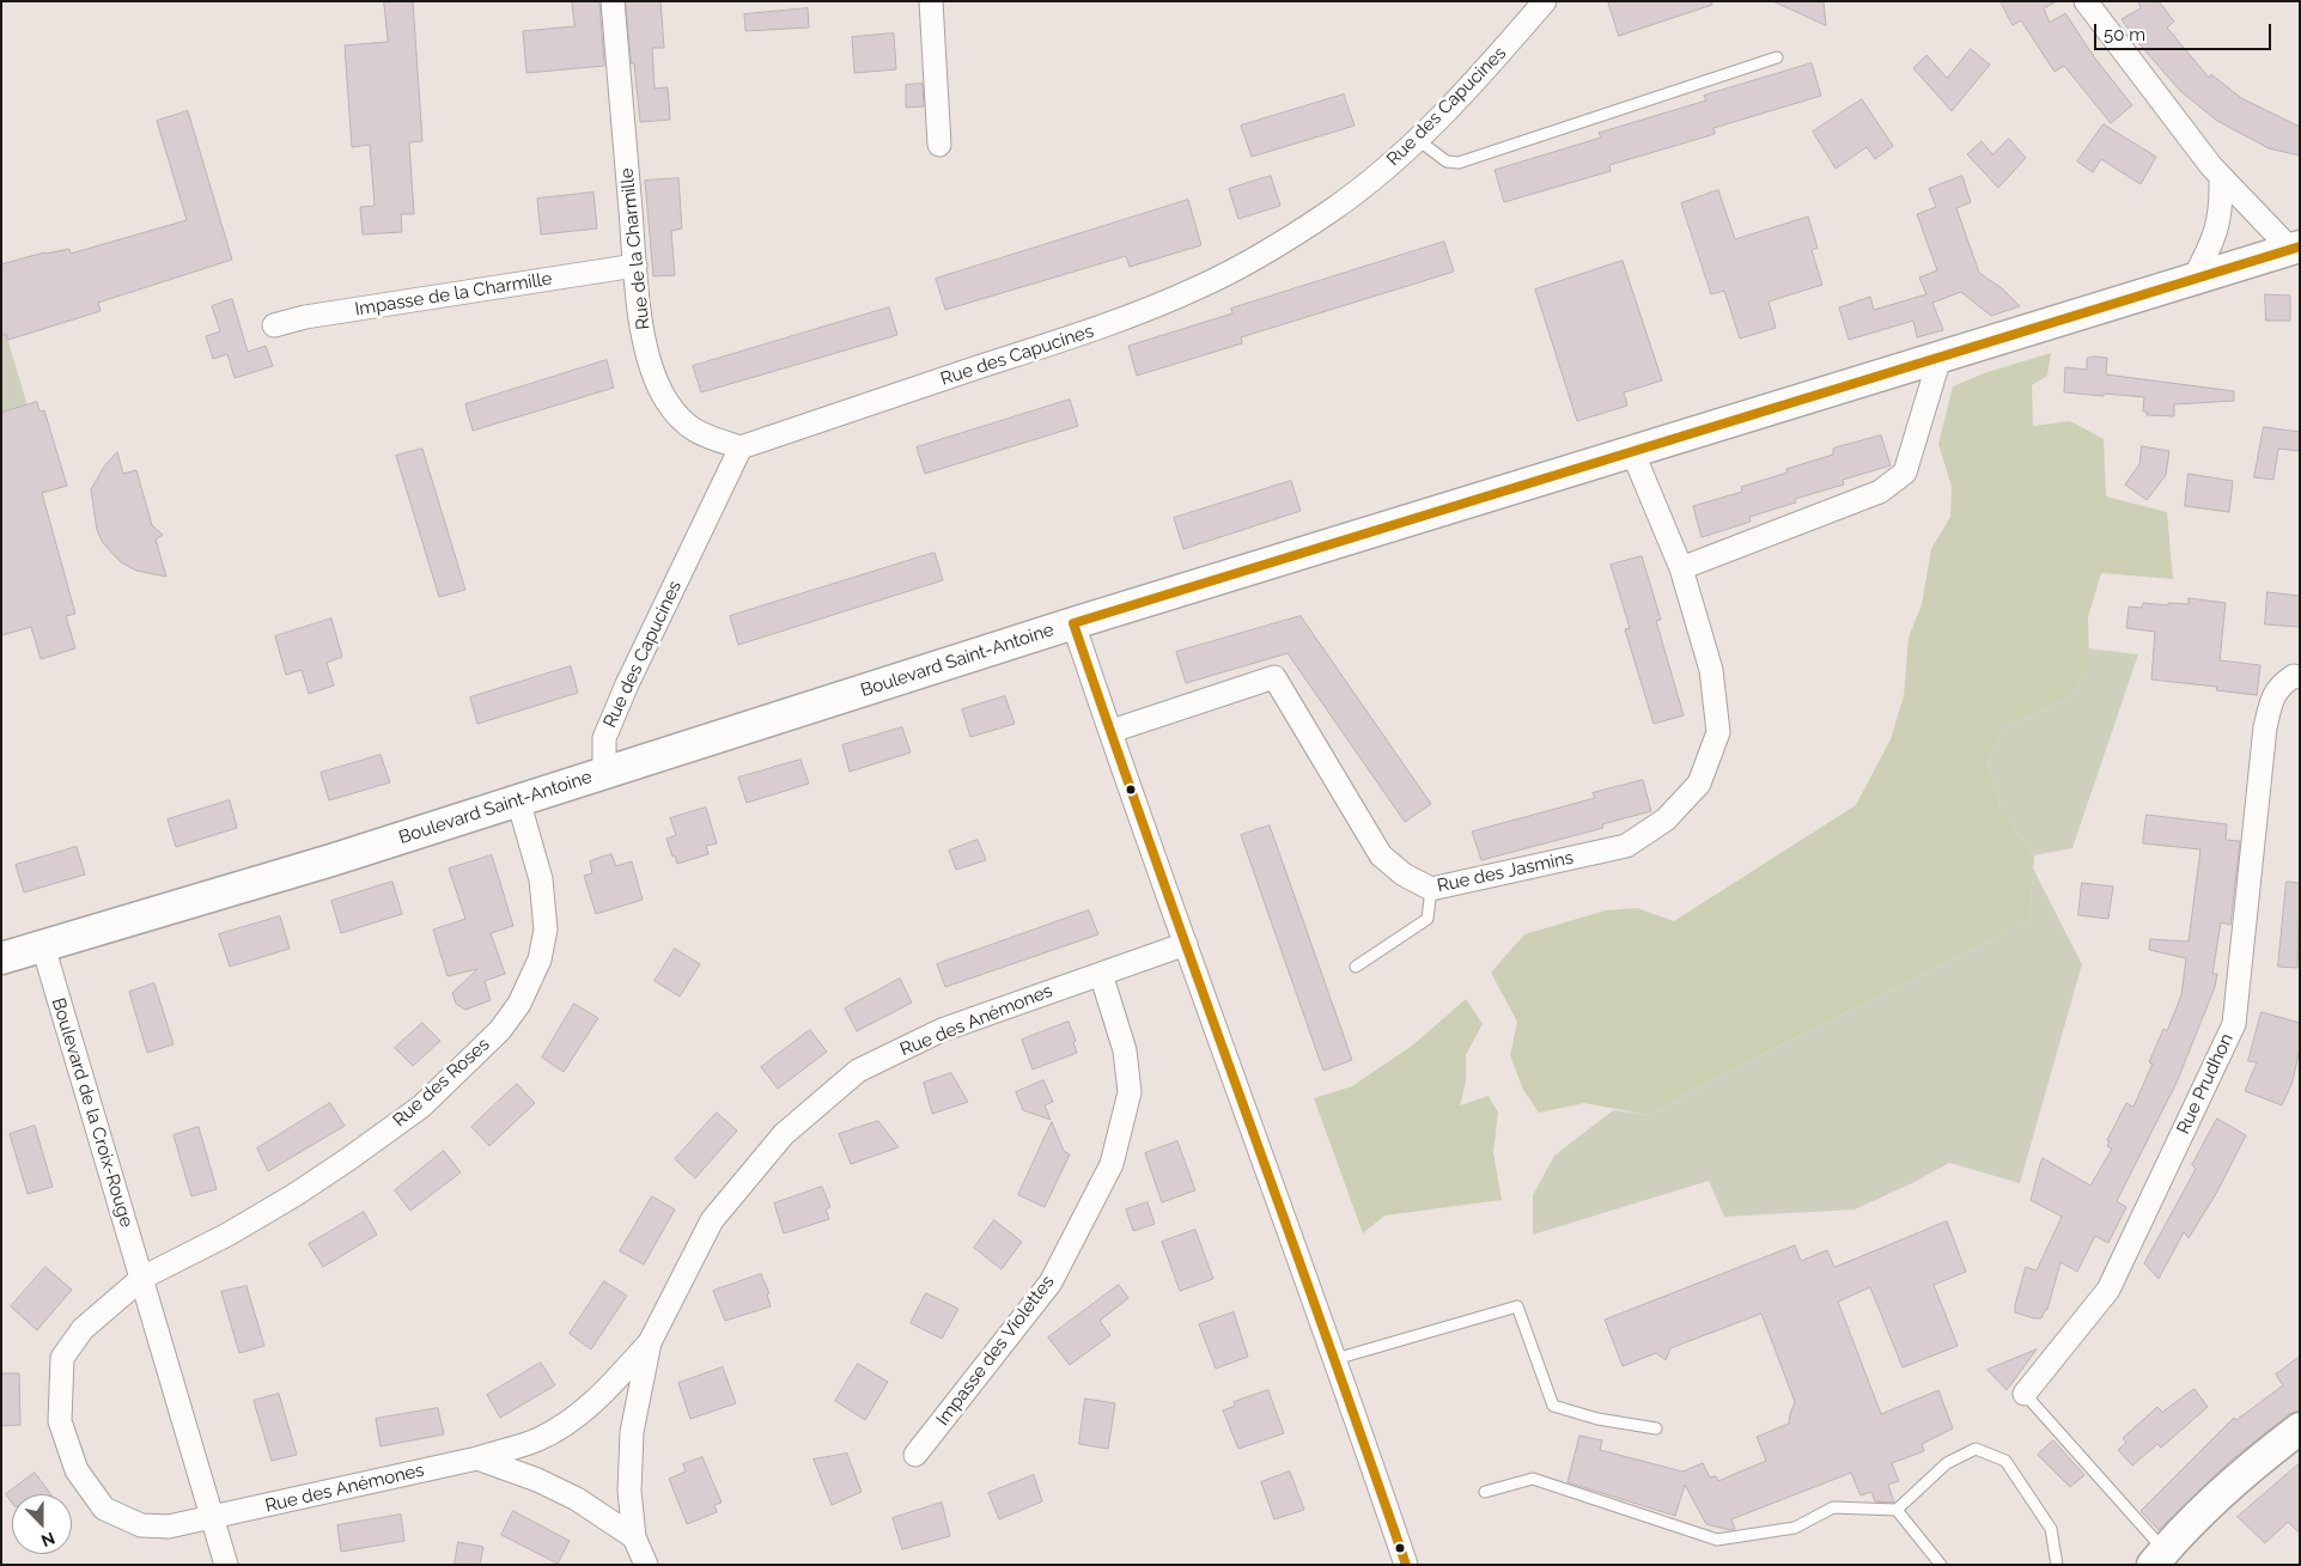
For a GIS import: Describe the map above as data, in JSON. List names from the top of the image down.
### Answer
{
  "streets": {
    "street": [
      "Rue des Capucines",
      "Rue de la Charmille",
      "Impasse de la Charmille",
      "Boulevard Saint-Antoine",
      "Rue des Jasmins",
      "Rue des Anémones",
      "Rue des Roses",
      "Rue Prudhon",
      "Boulevard de la Croix-Rouge",
      "Impasse des Violettes"
    ]
  },
  "crossings": [
    ["Rue des Capucines", "Rue de la Charmille"],
    ["Rue des Capucines", "Boulevard Saint-Antoine"],
    ["Rue de la Charmille", "Impasse de la Charmille"],
    ["Boulevard Saint-Antoine", "Rue des Jasmins"],
    ["Boulevard Saint-Antoine", "Rue des Roses"],
    ["Boulevard Saint-Antoine", "Boulevard de la Croix-Rouge"],
    ["Rue des Anémones", "Boulevard de la Croix-Rouge"],
    ["Rue des Anémones", "Impasse des Violettes"],
    ["Rue des Roses", "Boulevard de la Croix-Rouge"]
  ],
  "scale_bar": "50 m",
  "north": "bottom"
}
